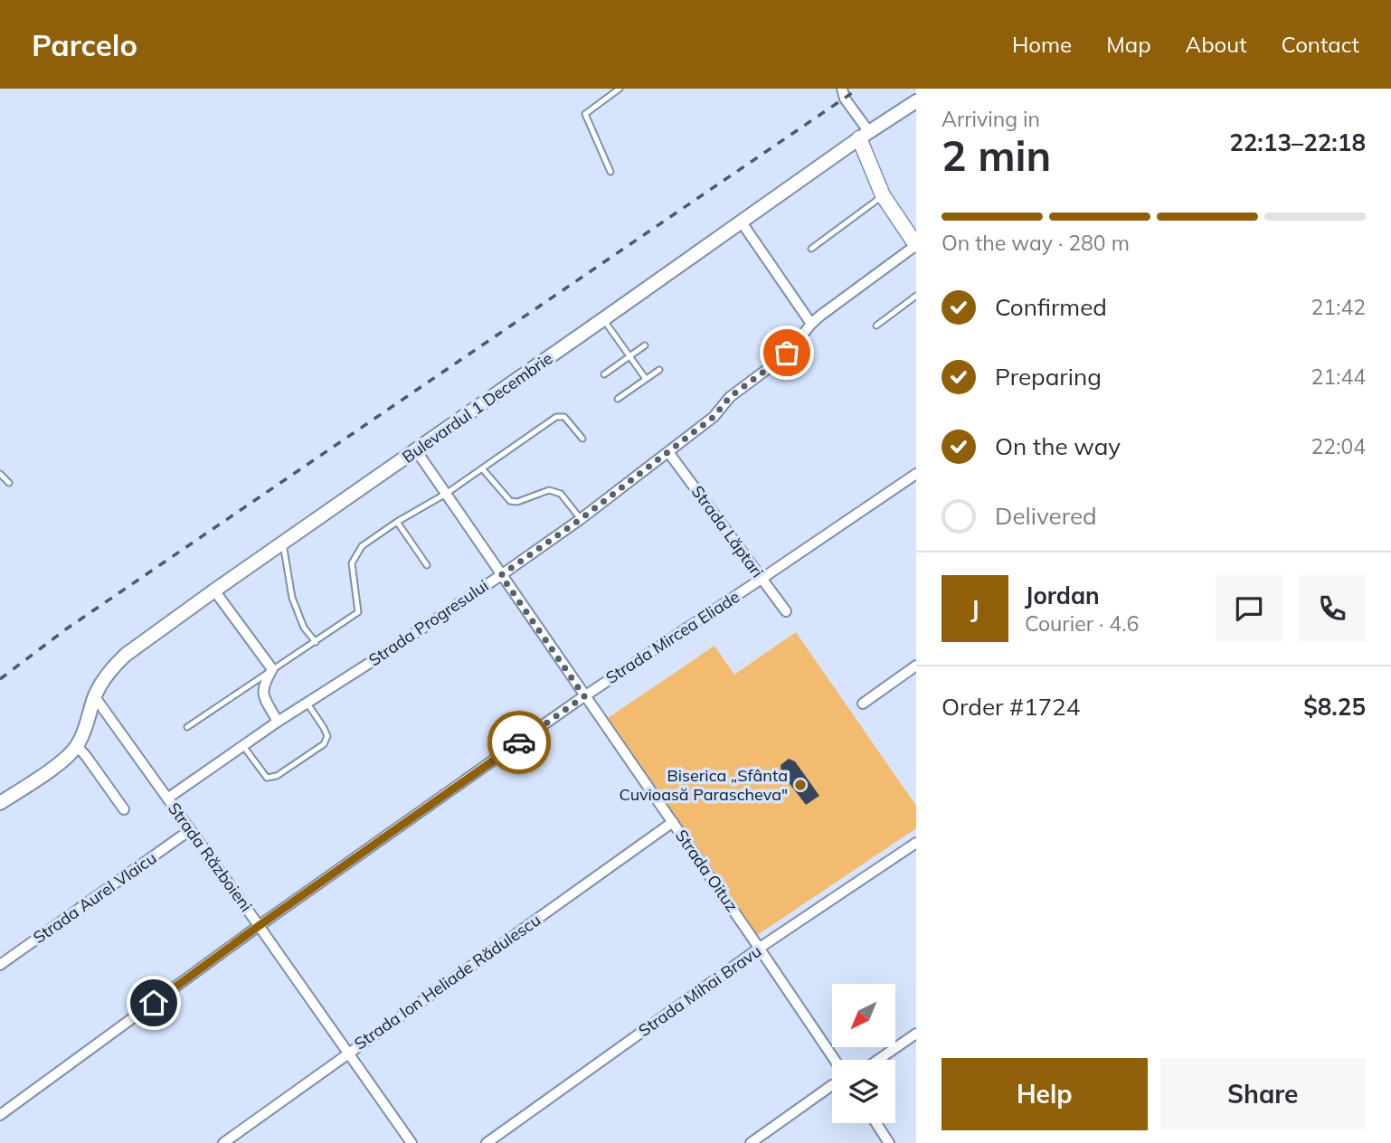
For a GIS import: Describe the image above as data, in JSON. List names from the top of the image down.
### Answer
{
  "streets": {
    "street": [
      "Bulevardul 1 Decembrie",
      "Strada Lăptari",
      "Strada Progresului",
      "Strada Mircea Eliade",
      "Strada Războieni",
      "Strada Oituz",
      "Strada Aurel Vlaicu",
      "Strada Ion Heliade Rădulescu",
      "Strada Mihai Bravu"
    ]
  },
  "crossings": [
    ["Bulevardul 1 Decembrie", "Strada Războieni"],
    ["Bulevardul 1 Decembrie", "Strada Oituz"],
    ["Strada Lăptari", "Strada Progresului"],
    ["Strada Lăptari", "Strada Mircea Eliade"],
    ["Strada Progresului", "Strada Războieni"],
    ["Strada Progresului", "Strada Oituz"],
    ["Strada Mircea Eliade", "Strada Războieni"],
    ["Strada Mircea Eliade", "Strada Oituz"],
    ["Strada Războieni", "Strada Aurel Vlaicu"],
    ["Strada Războieni", "Strada Ion Heliade Rădulescu"],
    ["Strada Oituz", "Strada Ion Heliade Rădulescu"],
    ["Strada Oituz", "Strada Mihai Bravu"]
  ],
  "places": ["Biserica „Sfânta Cuvioasă Parascheva\""],
  "north": "bottom left",
  "page": {
    "header": "Parcelo",
    "nav": [
      "Home",
      "Map",
      "About",
      "Contact"
    ],
    "heading": ["2 min", "Arriving in", "22:13–22:18"],
    "panel": [
      "Jordan",
      "Courier · 4.6",
      "Order #1724",
      "$8.25"
    ],
    "bar": "On the way · 280 m",
    "list": [
      ["Confirmed", "21:42"],
      ["Preparing", "21:44"],
      ["On the way", "22:04"],
      "Delivered"
    ],
    "round": "J",
    "buttons": ["Help", "Share"]
  }
}
